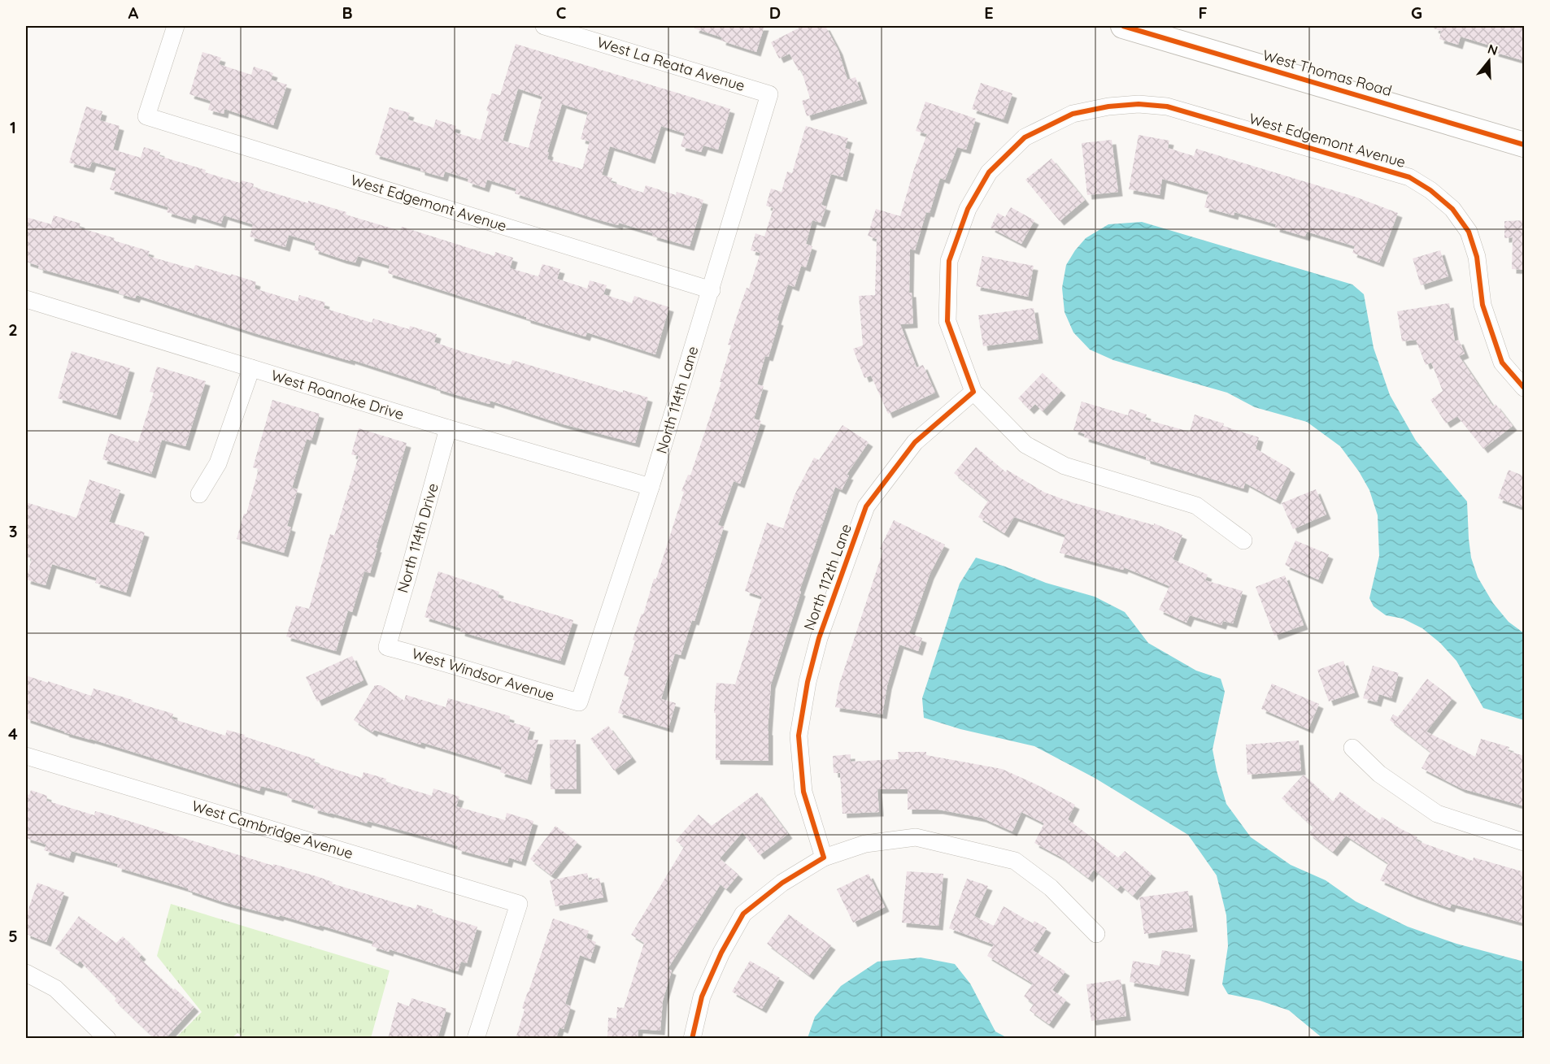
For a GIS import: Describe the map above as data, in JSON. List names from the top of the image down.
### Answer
{
  "streets": {
    "main road": ["West Thomas Road"],
    "street": [
      "West La Reata Avenue",
      "West Edgemont Avenue",
      "West Roanoke Drive",
      "North 114th Lane",
      "North 114th Drive",
      "North 112th Lane",
      "West Windsor Avenue",
      "West Cambridge Avenue"
    ]
  },
  "crossings": [
    ["West La Reata Avenue", "North 114th Lane"],
    ["West Edgemont Avenue", "North 114th Lane"],
    ["West Edgemont Avenue", "North 112th Lane"],
    ["West Roanoke Drive", "North 114th Lane"],
    ["West Roanoke Drive", "North 114th Drive"],
    ["North 114th Lane", "West Windsor Avenue"],
    ["North 114th Drive", "West Windsor Avenue"]
  ],
  "north": "top",
  "grid": {
    "columns": [
      "A",
      "B",
      "C",
      "D",
      "E",
      "F",
      "G"
    ],
    "rows": [
      "1",
      "2",
      "3",
      "4",
      "5"
    ]
  }
}
